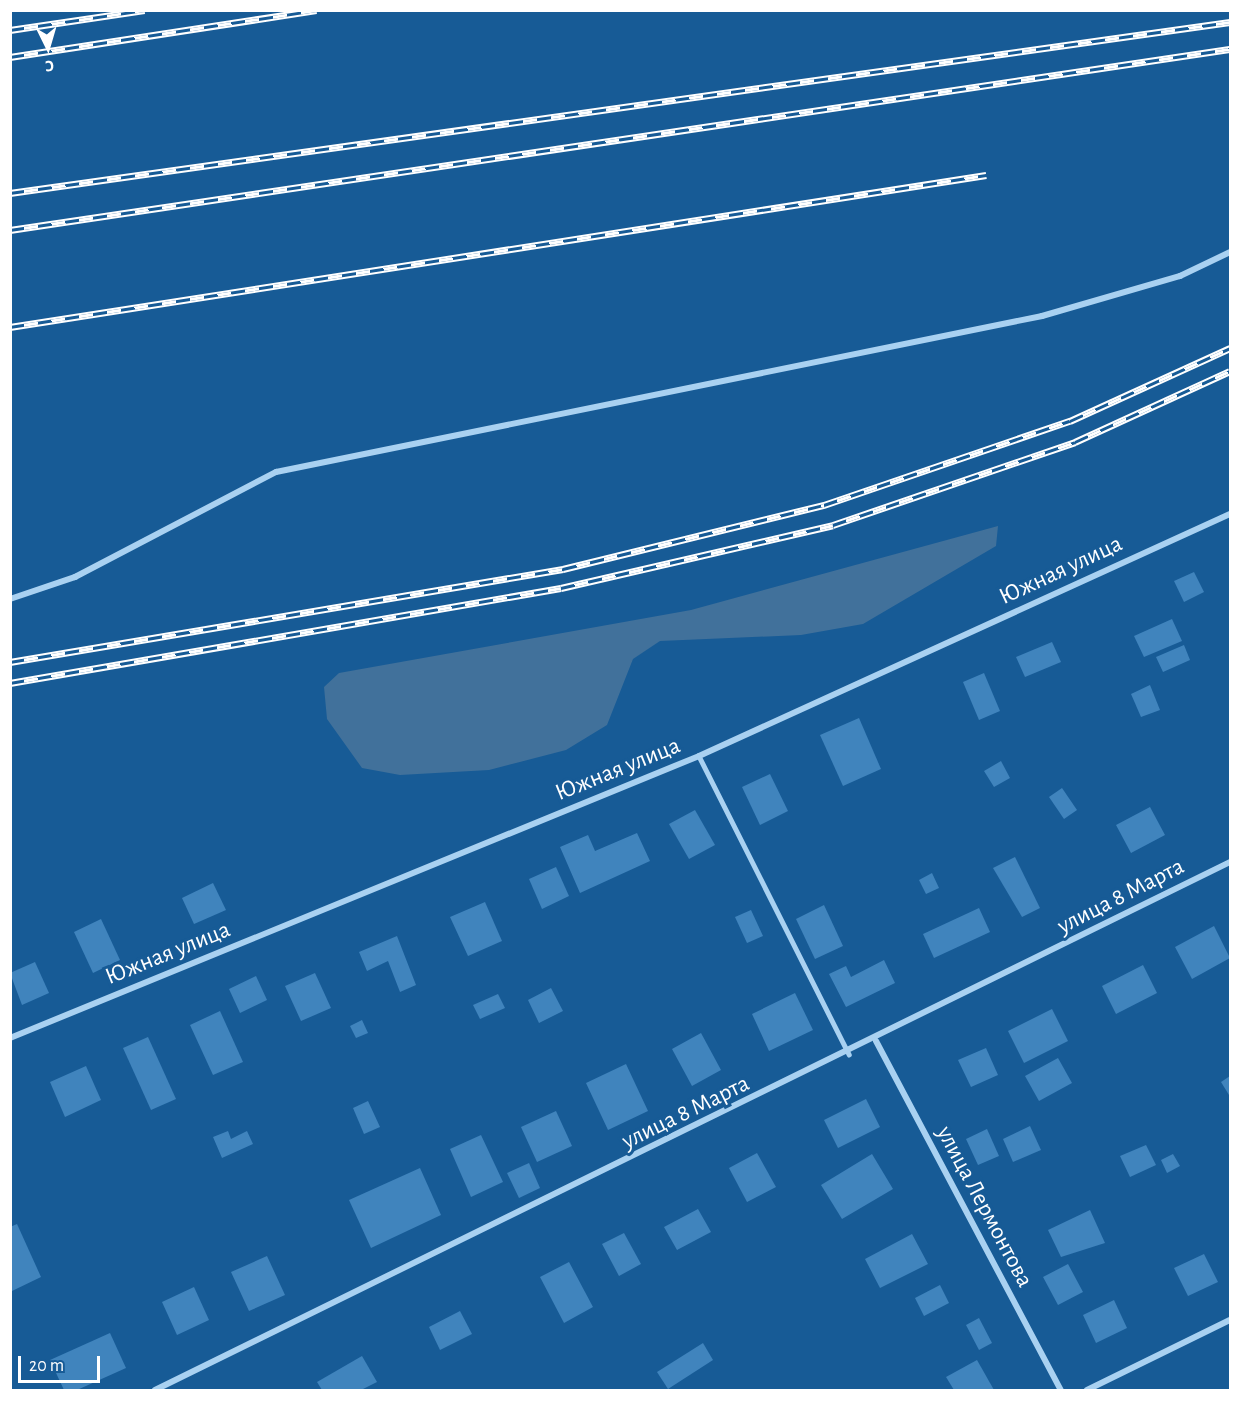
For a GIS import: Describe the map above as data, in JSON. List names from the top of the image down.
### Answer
{
  "streets": {
    "street": ["Южная улица", "улица 8 Марта", "улица Лермонтова"]
  },
  "crossings": [
    ["улица 8 Марта", "улица Лермонтова"]
  ],
  "scale_bar": "20 m",
  "north": "bottom"
}
